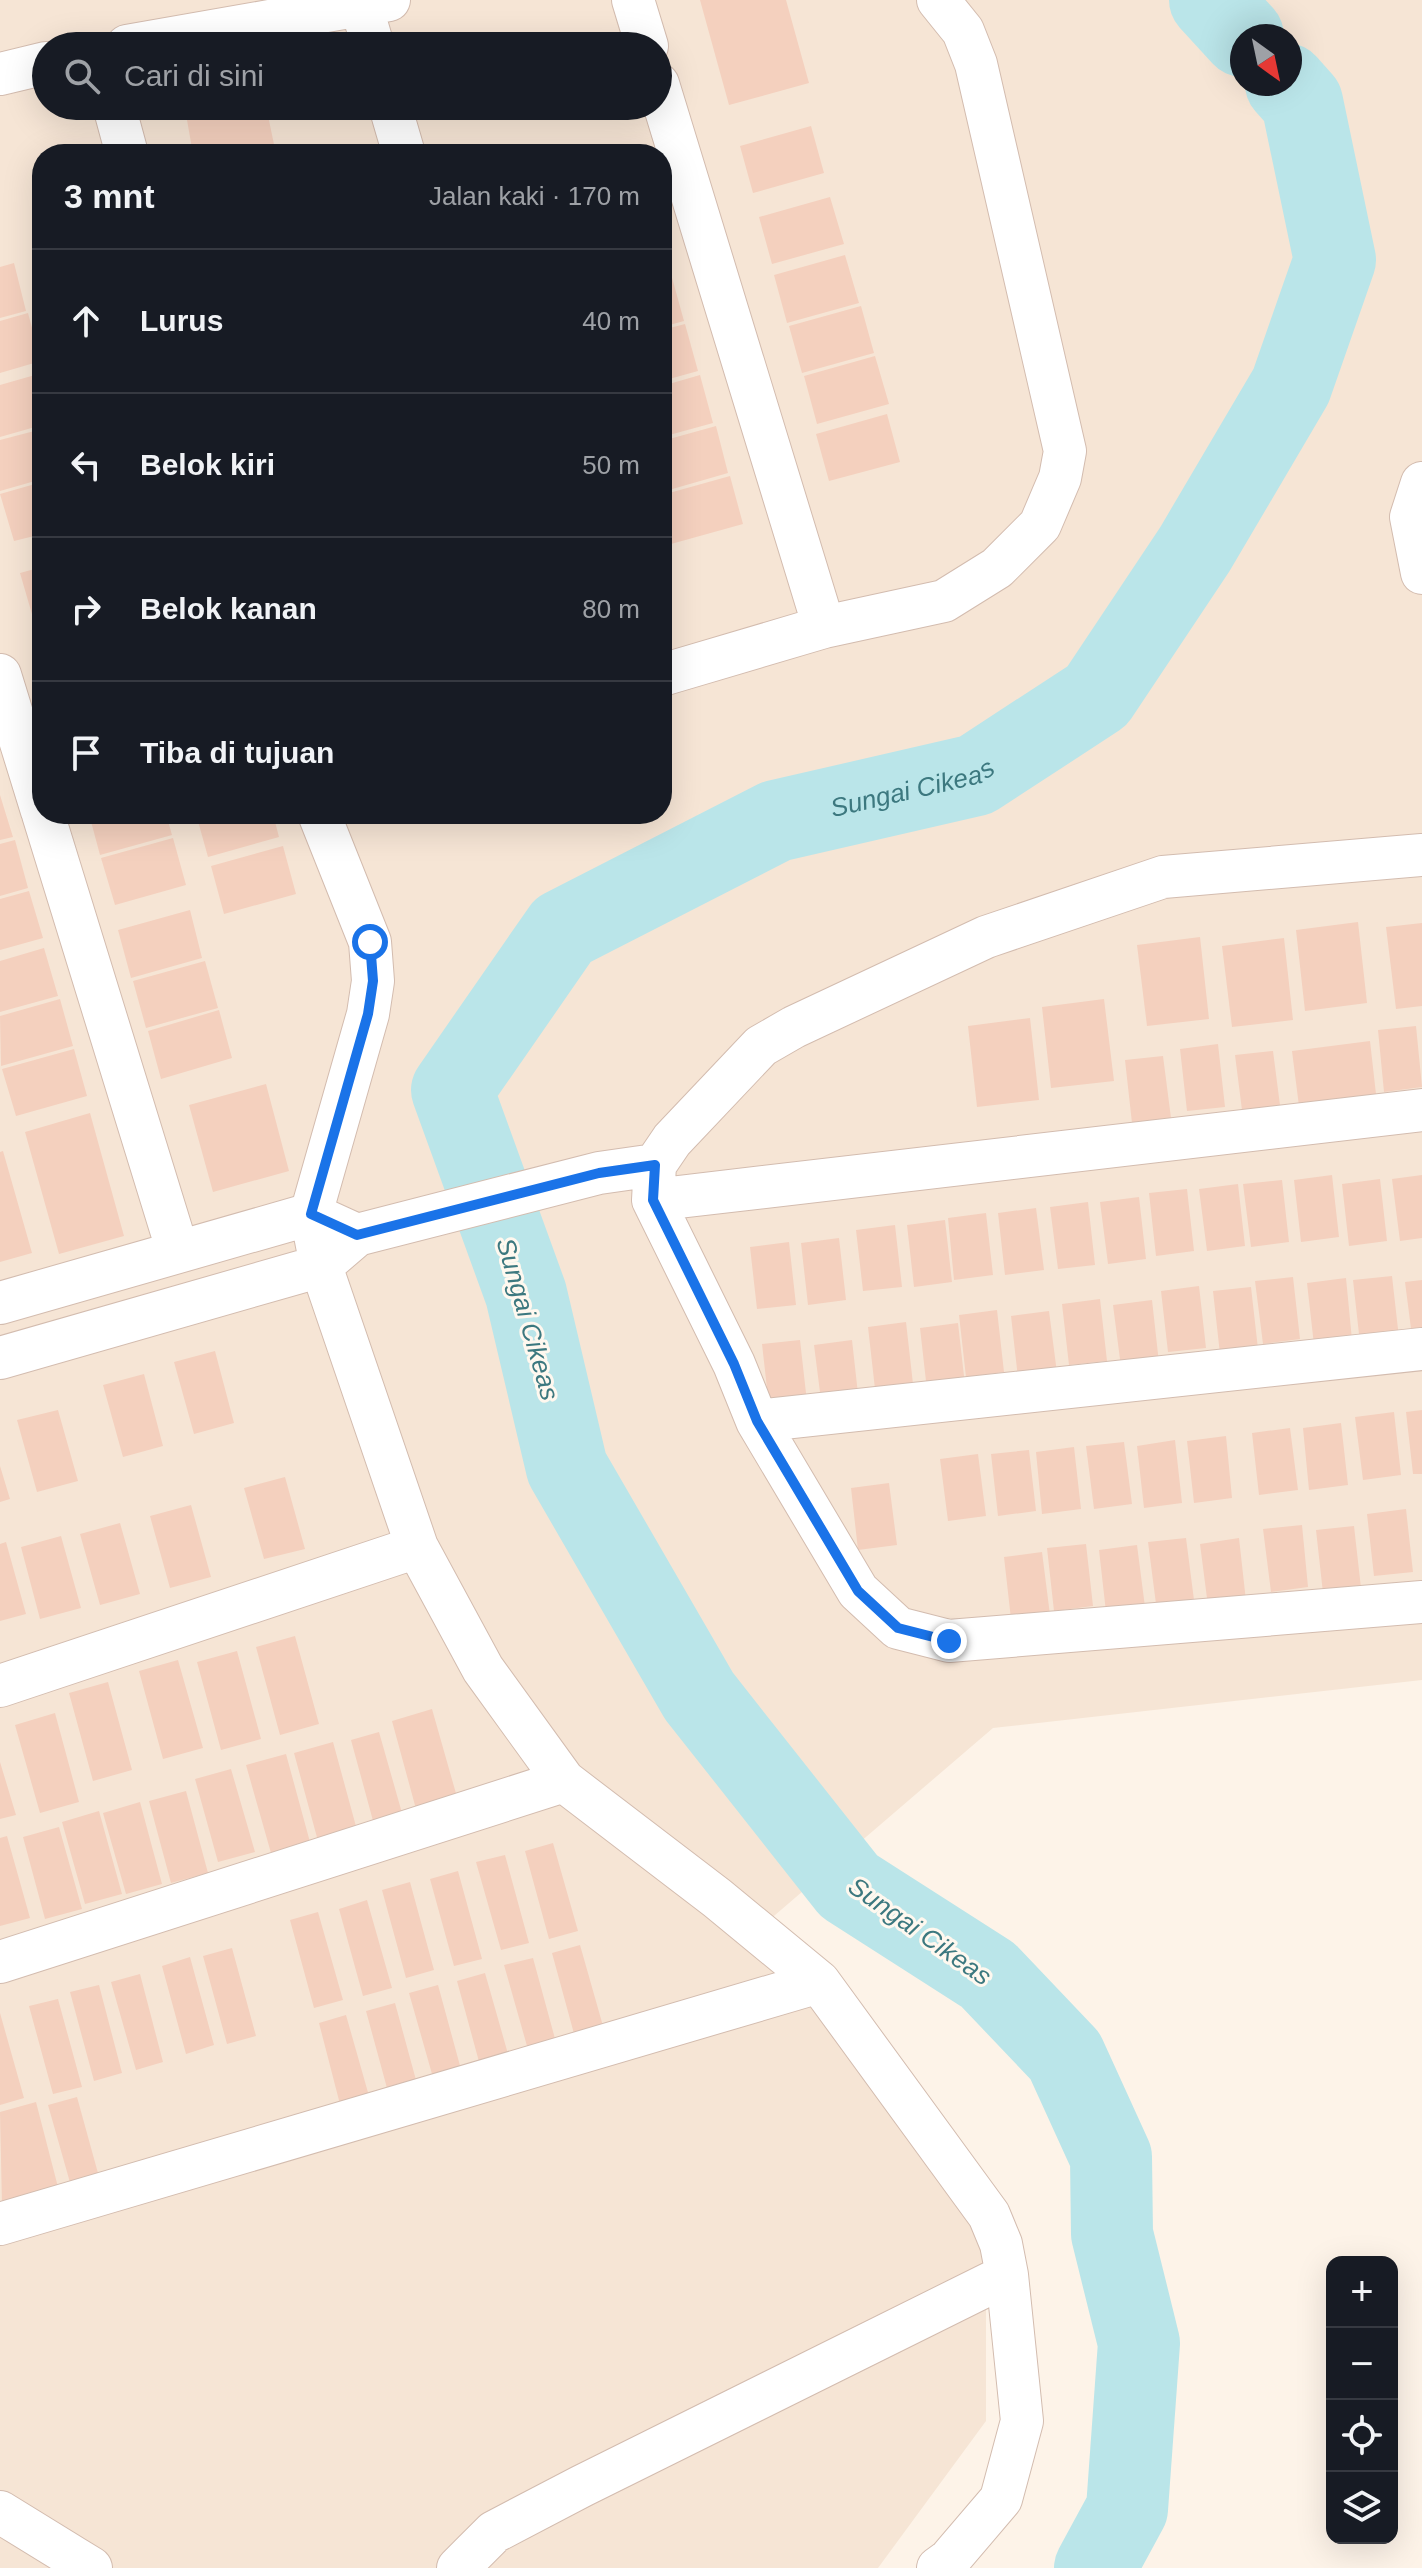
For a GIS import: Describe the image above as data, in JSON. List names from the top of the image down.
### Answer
{
  "water": ["Sungai Cikeas"],
  "north": "bottom right",
  "page": {
    "search": "Cari di sini",
    "heading": ["3 mnt", "Jalan kaki · 170 m"],
    "list": [
      ["Lurus", "40 m"],
      ["Belok kiri", "50 m"],
      ["Belok kanan", "80 m"],
      "Tiba di tujuan"
    ],
    "map_buttons": ["+", "−"]
  }
}
